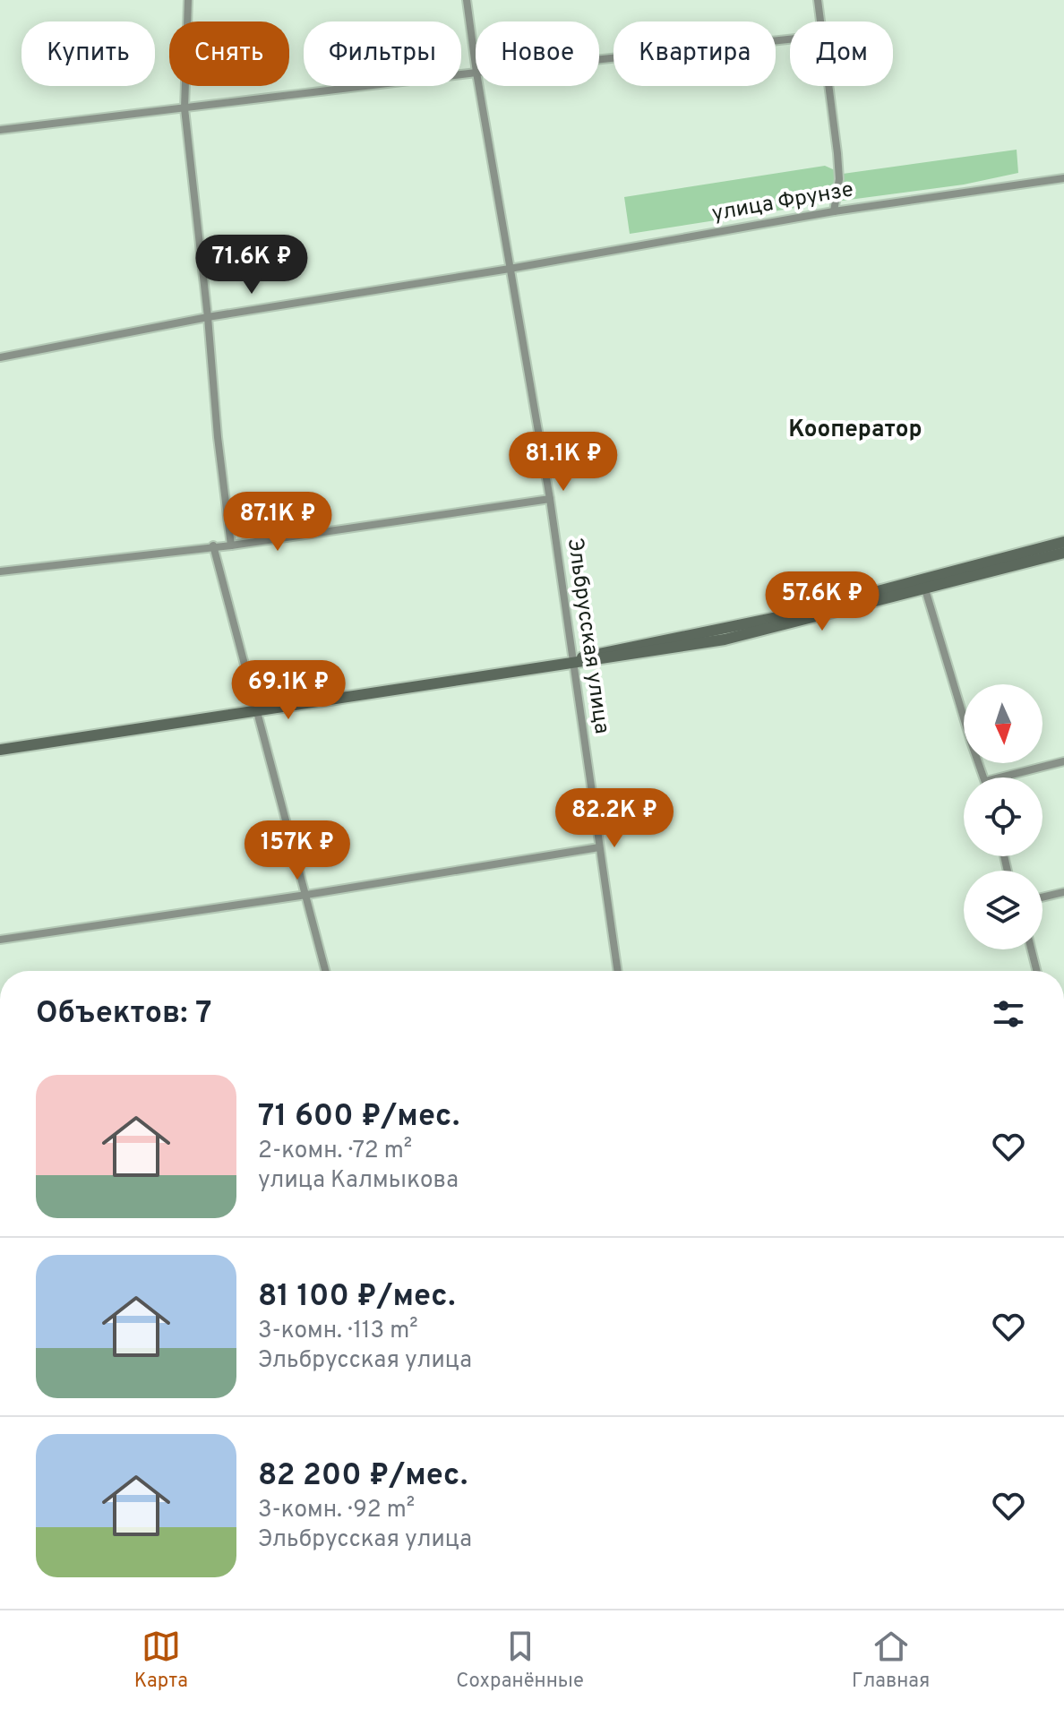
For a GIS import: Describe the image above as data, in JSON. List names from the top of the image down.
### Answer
{
  "streets": {
    "street": ["улица Фрунзе", "Эльбрусская улица"]
  },
  "crossings": [
    ["улица Фрунзе", "Эльбрусская улица"]
  ],
  "districts": ["Кооператор"],
  "north": "bottom",
  "page": {
    "chip": [
      "Купить",
      "Снять",
      "Фильтры",
      "Новое",
      "Квартира",
      "Дом"
    ],
    "price": [
      "71.6K ₽",
      "81.1K ₽",
      "87.1K ₽",
      "57.6K ₽",
      "69.1K ₽",
      "82.2K ₽",
      "157K ₽"
    ],
    "heading": "Объектов: 7",
    "list": [
      {
        "name": "71 600 ₽/мес.",
        "note": "2-комн. · 72 m² · улица Калмыкова"
      },
      {
        "name": "81 100 ₽/мес.",
        "note": "3-комн. · 113 m² · Эльбрусская улица"
      },
      {
        "name": "82 200 ₽/мес.",
        "note": "3-комн. · 92 m² · Эльбрусская улица"
      }
    ],
    "tabs": ["Карта", "Сохранённые", "Главная"]
  }
}
